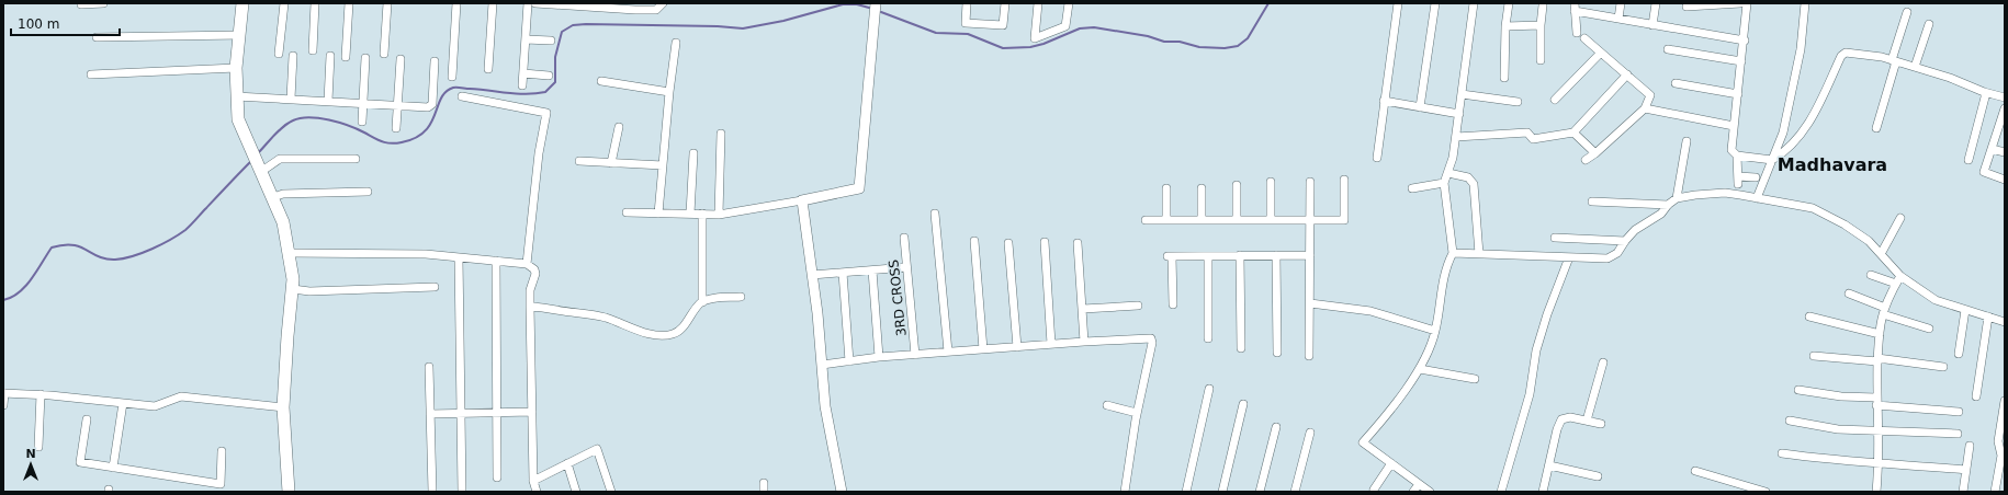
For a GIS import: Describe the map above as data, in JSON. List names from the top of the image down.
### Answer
{
  "streets": {
    "street": ["3RD CROSS"]
  },
  "districts": ["Madhavara"],
  "scale_bar": "100 m",
  "north": "top"
}
